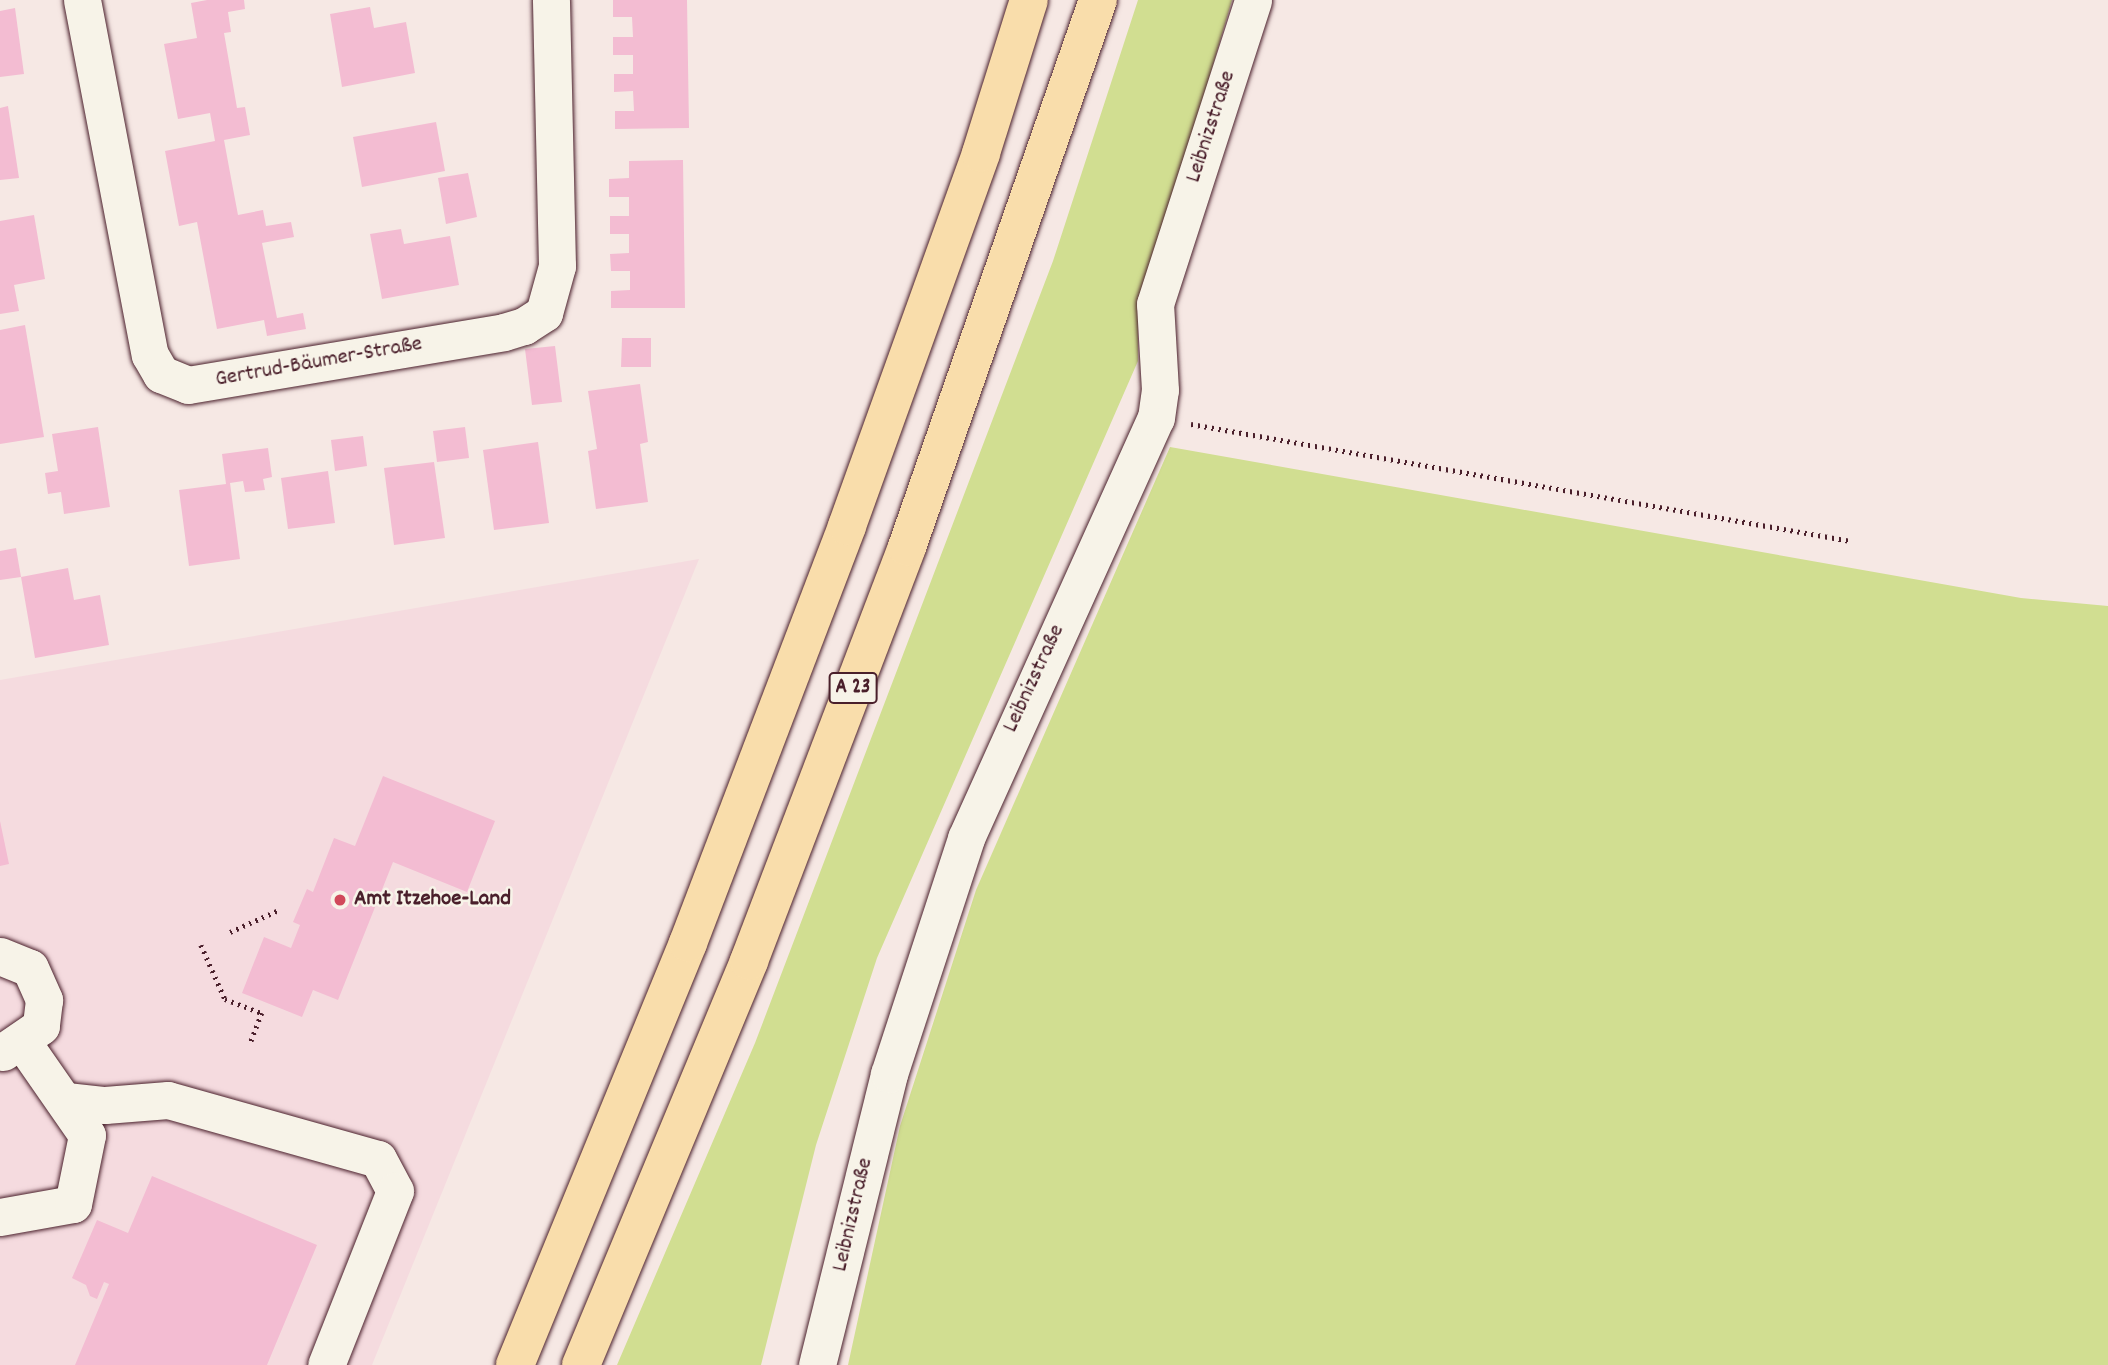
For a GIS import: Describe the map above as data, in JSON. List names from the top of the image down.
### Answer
{
  "streets": {
    "highway": ["A 23"],
    "street": ["Leibnizstraße", "Gertrud-Bäumer-Straße"]
  },
  "places": ["Amt Itzehoe-Land"]
}
